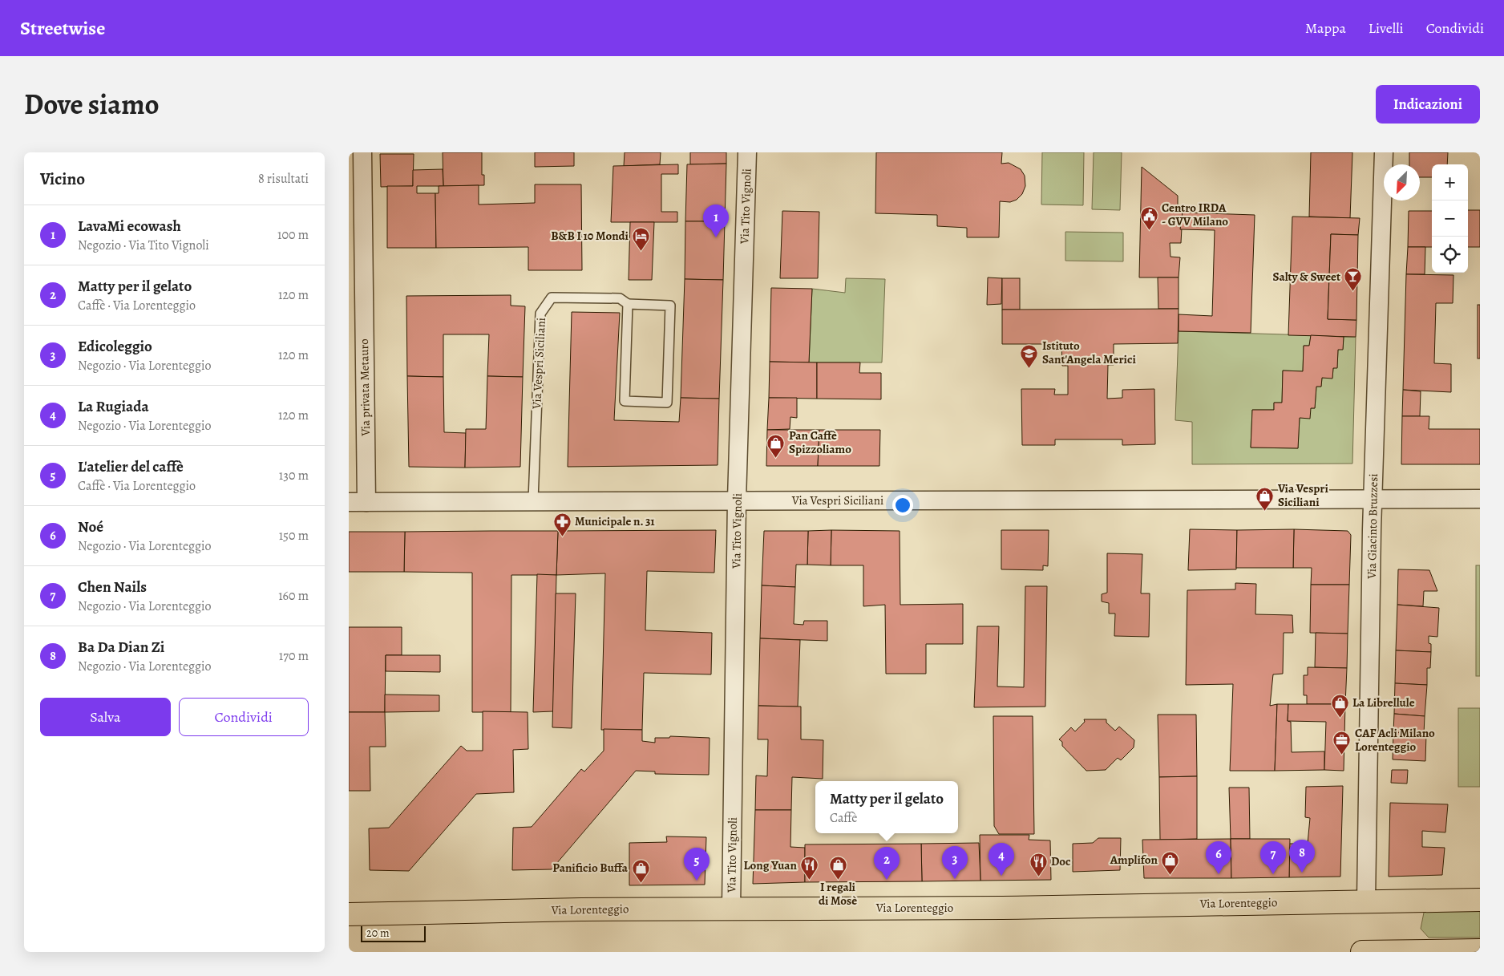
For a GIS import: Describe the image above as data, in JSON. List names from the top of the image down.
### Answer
{
  "streets": {
    "main road": ["Via Lorenteggio"],
    "street": [
      "Via Tito Vignoli",
      "Via Vespri Siciliani",
      "Via privata Metauro",
      "Via Giacinto Bruzzesi"
    ]
  },
  "crossings": [
    ["Via Tito Vignoli", "Via Vespri Siciliani"],
    ["Via Tito Vignoli", "Via Lorenteggio"],
    ["Via Vespri Siciliani", "Via privata Metauro"],
    ["Via Vespri Siciliani", "Via Giacinto Bruzzesi"],
    ["Via Giacinto Bruzzesi", "Via Lorenteggio"]
  ],
  "places": {
    "public building": ["Centro IRDA - GVV Milano"],
    "hotel": ["B&B I 10 Mondi"],
    "bar": ["Salty & Sweet"],
    "school or university": ["Istituto Sant'Angela Merici"],
    "shop": [
      "Pan Caffè Spizzoliamo",
      "Via Vespri Siciliani",
      "La Librellule",
      "Amplifon",
      "I regali di Mosè",
      "Panificio Buffa"
    ],
    "pharmacy": ["Municipale n. 31"],
    "office": ["CAF Acli Milano Lorenteggio"],
    "restaurant": ["Doc", "Long Yuan"]
  },
  "scale_bar": "20 m",
  "north": "bottom left",
  "page": {
    "header": "Streetwise",
    "nav": ["Mappa", "Livelli", "Condividi"],
    "title": "Dove siamo",
    "buttons": [
      "Indicazioni",
      ["Salva", "Condividi"]
    ],
    "heading": ["Vicino", "8 risultati"],
    "map_buttons": ["+", "−"],
    "list": [
      {
        "mark": "1",
        "name": "LavaMi ecowash",
        "note": "Negozio · Via Tito Vignoli",
        "value": "100 m"
      },
      {
        "mark": "2",
        "name": "Matty per il gelato",
        "note": "Caffè · Via Lorenteggio",
        "value": "120 m"
      },
      {
        "mark": "3",
        "name": "Edicoleggio",
        "note": "Negozio · Via Lorenteggio",
        "value": "120 m"
      },
      {
        "mark": "4",
        "name": "La Rugiada",
        "note": "Negozio · Via Lorenteggio",
        "value": "120 m"
      },
      {
        "mark": "5",
        "name": "L'atelier del caffè",
        "note": "Caffè · Via Lorenteggio",
        "value": "130 m"
      },
      {
        "mark": "6",
        "name": "Noé",
        "note": "Negozio · Via Lorenteggio",
        "value": "150 m"
      },
      {
        "mark": "7",
        "name": "Chen Nails",
        "note": "Negozio · Via Lorenteggio",
        "value": "160 m"
      },
      {
        "mark": "8",
        "name": "Ba Da Dian Zi",
        "note": "Negozio · Via Lorenteggio",
        "value": "170 m"
      }
    ],
    "pins": [
      "1",
      "8",
      "6",
      "7",
      "4",
      "3",
      "2",
      "5"
    ],
    "popup": ["Matty per il gelato", "Caffè"],
    "scale": "20 m"
  }
}
